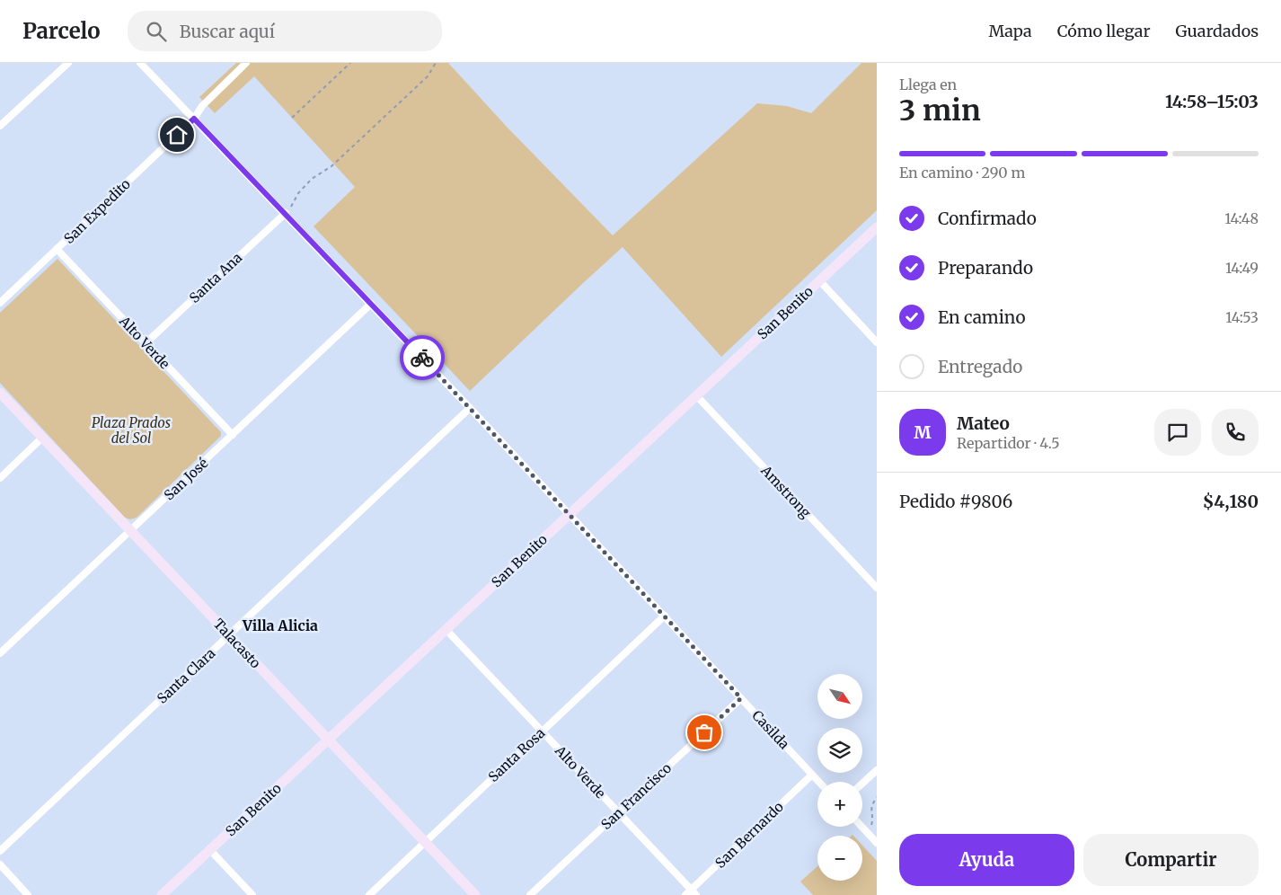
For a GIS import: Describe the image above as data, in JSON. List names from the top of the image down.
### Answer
{
  "streets": {
    "street": [
      "San Expedito",
      "Santa Ana",
      "San Benito",
      "Alto Verde",
      "San José",
      "Amstrong",
      "Talacasto",
      "Santa Clara",
      "Casilda",
      "Santa Rosa",
      "San Francisco",
      "San Bernardo"
    ]
  },
  "crossings": [
    ["San Expedito", "Alto Verde"],
    ["San Expedito", "Casilda"],
    ["Santa Ana", "Alto Verde"],
    ["Santa Ana", "Casilda"],
    ["San Benito", "Alto Verde"],
    ["San Benito", "Amstrong"],
    ["San Benito", "Talacasto"],
    ["San Benito", "Casilda"],
    ["Alto Verde", "San José"],
    ["Alto Verde", "Santa Rosa"],
    ["Alto Verde", "San Francisco"],
    ["Alto Verde", "San Bernardo"],
    ["San José", "Talacasto"],
    ["San José", "Casilda"],
    ["Talacasto", "Santa Clara"],
    ["Talacasto", "Santa Rosa"],
    ["Santa Clara", "Casilda"],
    ["Casilda", "Santa Rosa"],
    ["Casilda", "San Francisco"],
    ["Casilda", "San Bernardo"]
  ],
  "districts": ["Villa Alicia"],
  "parks": ["Plaza Prados del Sol"],
  "north": "bottom right",
  "page": {
    "header": "Parcelo",
    "search": "Buscar aquí",
    "nav": ["Mapa", "Cómo llegar", "Guardados"],
    "heading": ["3 min", "Llega en", "14:58–15:03"],
    "panel": [
      "Mateo",
      "Repartidor · 4.5",
      "Pedido #9806",
      "$4,180"
    ],
    "bar": "En camino · 290 m",
    "list": [
      ["Confirmado", "14:48"],
      ["Preparando", "14:49"],
      ["En camino", "14:53"],
      "Entregado"
    ],
    "round": "M",
    "map_buttons": ["+", "−"],
    "buttons": ["Ayuda", "Compartir"]
  }
}
